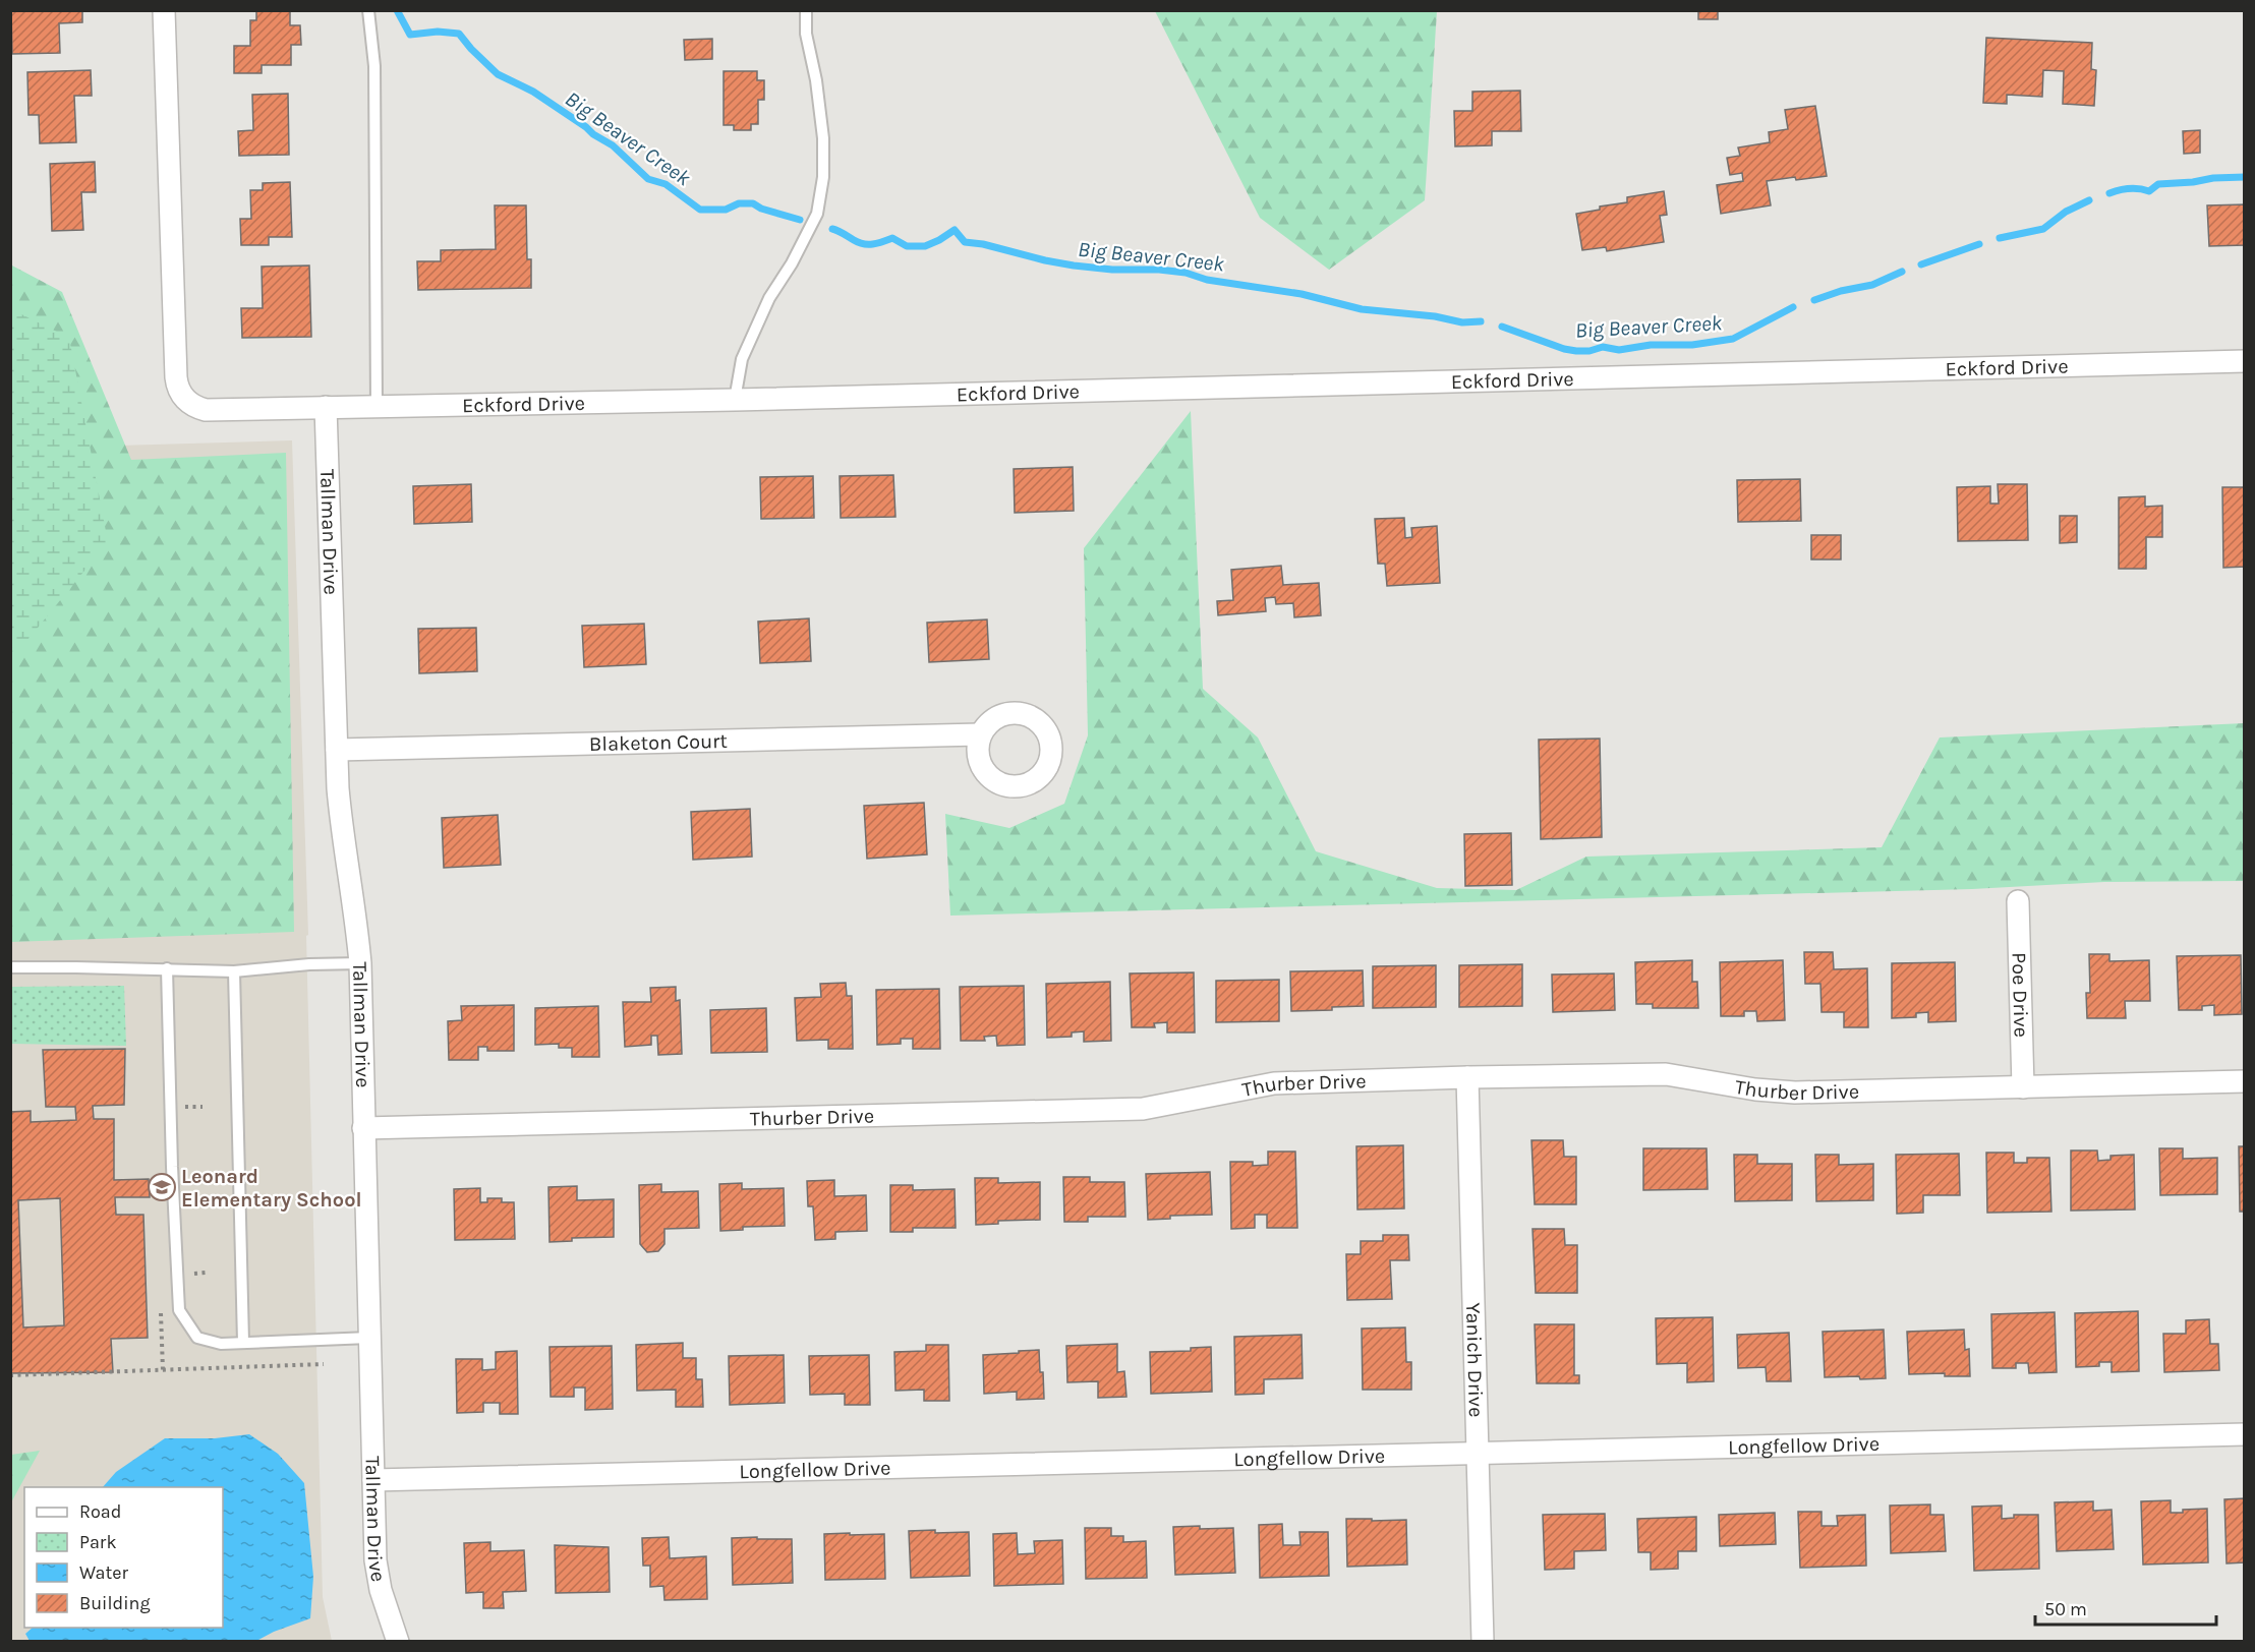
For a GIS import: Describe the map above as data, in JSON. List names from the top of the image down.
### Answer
{
  "streets": {
    "street": [
      "Eckford Drive",
      "Tallman Drive",
      "Blaketon Court",
      "Poe Drive",
      "Thurber Drive",
      "Yanich Drive",
      "Longfellow Drive"
    ]
  },
  "crossings": [
    ["Eckford Drive", "Tallman Drive"],
    ["Tallman Drive", "Blaketon Court"],
    ["Tallman Drive", "Thurber Drive"],
    ["Tallman Drive", "Longfellow Drive"],
    ["Poe Drive", "Thurber Drive"],
    ["Thurber Drive", "Yanich Drive"],
    ["Yanich Drive", "Longfellow Drive"]
  ],
  "water": ["Big Beaver Creek"],
  "places": {
    "school or university": ["Leonard Elementary School"]
  },
  "legend": [
    "Road",
    "Park",
    "Water",
    "Building"
  ],
  "scale_bar": "50 m"
}
